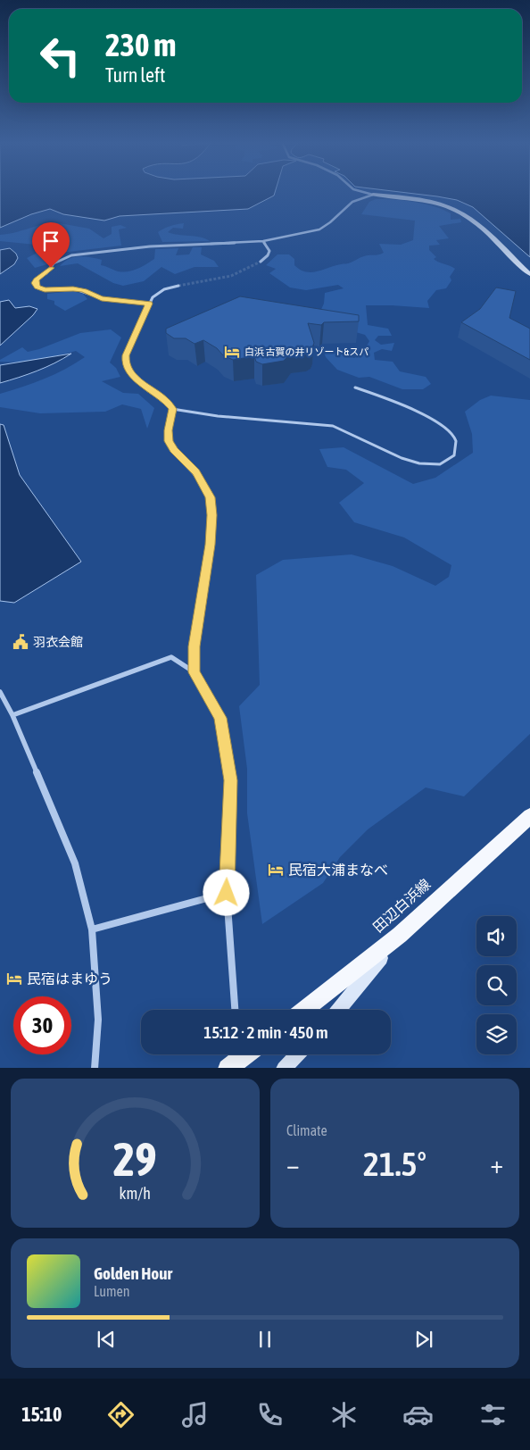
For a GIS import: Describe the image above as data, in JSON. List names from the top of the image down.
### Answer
{
  "streets": {
    "main road": ["田辺白浜線"]
  },
  "places": {
    "hotel": ["白浜 古賀の井リゾート&スパ", "民宿大浦まなべ", "民宿はまゆう"],
    "public building": ["羽衣会館"]
  },
  "page": {
    "turn": ["230 m", "Turn left"],
    "limit": "30",
    "trip": "15:12 · 2 min · 450 m",
    "tile": "Climate",
    "heat": ["−", "21.5°", "+"],
    "song": ["Golden Hour", "Lumen"],
    "tabs": "15:10",
    "gauge": ["29", "km/h"]
  }
}
